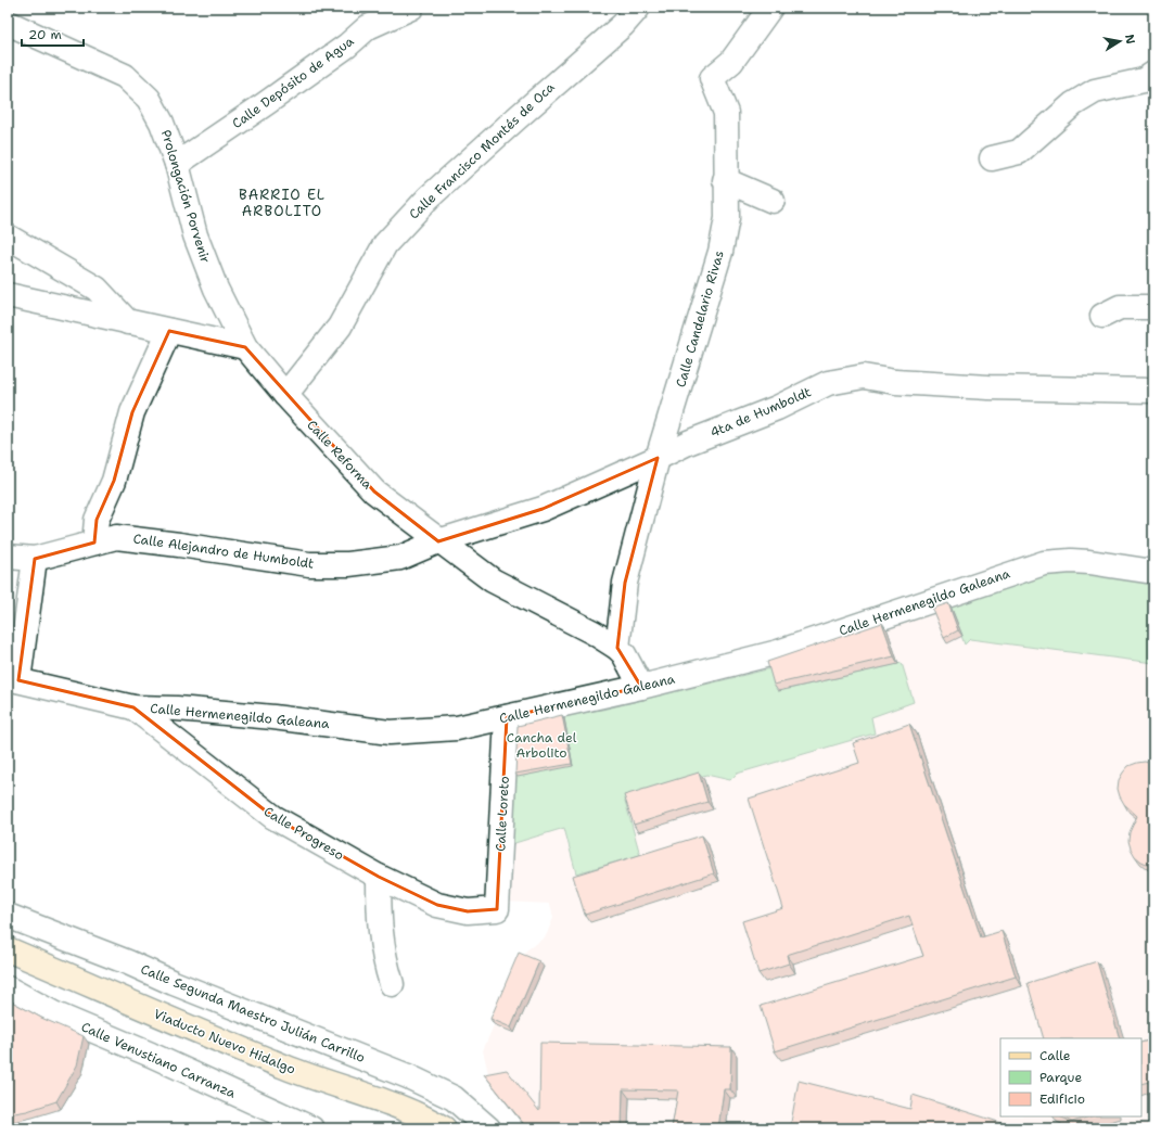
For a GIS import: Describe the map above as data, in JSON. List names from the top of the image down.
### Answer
{
  "streets": {
    "main road": ["Viaducto Nuevo Hidalgo"],
    "street": [
      "Calle Depósito de Agua",
      "Calle Francisco Montés de Oca",
      "Prolongación Porvenir",
      "Calle Candelario Rivas",
      "4ta de Humboldt",
      "Calle Reforma",
      "Calle Alejandro de Humboldt",
      "Calle Hermenegildo Galeana",
      "Calle Loreto",
      "Calle Progreso",
      "Calle Segunda Maestro Julián Carrillo",
      "Calle Venustiano Carranza"
    ]
  },
  "crossings": [
    ["Calle Depósito de Agua", "Prolongación Porvenir"],
    ["Calle Francisco Montés de Oca", "Calle Reforma"],
    ["Prolongación Porvenir", "Calle Reforma"],
    ["Calle Candelario Rivas", "4ta de Humboldt"],
    ["Calle Candelario Rivas", "Calle Reforma"],
    ["4ta de Humboldt", "Calle Reforma"],
    ["4ta de Humboldt", "Calle Alejandro de Humboldt"],
    ["Calle Reforma", "Calle Alejandro de Humboldt"],
    ["Calle Reforma", "Calle Hermenegildo Galeana"],
    ["Calle Hermenegildo Galeana", "Calle Loreto"],
    ["Calle Hermenegildo Galeana", "Calle Progreso"],
    ["Calle Loreto", "Calle Progreso"]
  ],
  "districts": ["BARRIO EL ARBOLITO"],
  "parks": ["Cancha del Arbolito"],
  "legend": ["Calle", "Parque", "Edificio"],
  "scale_bar": "20 m",
  "north": "right"
}
